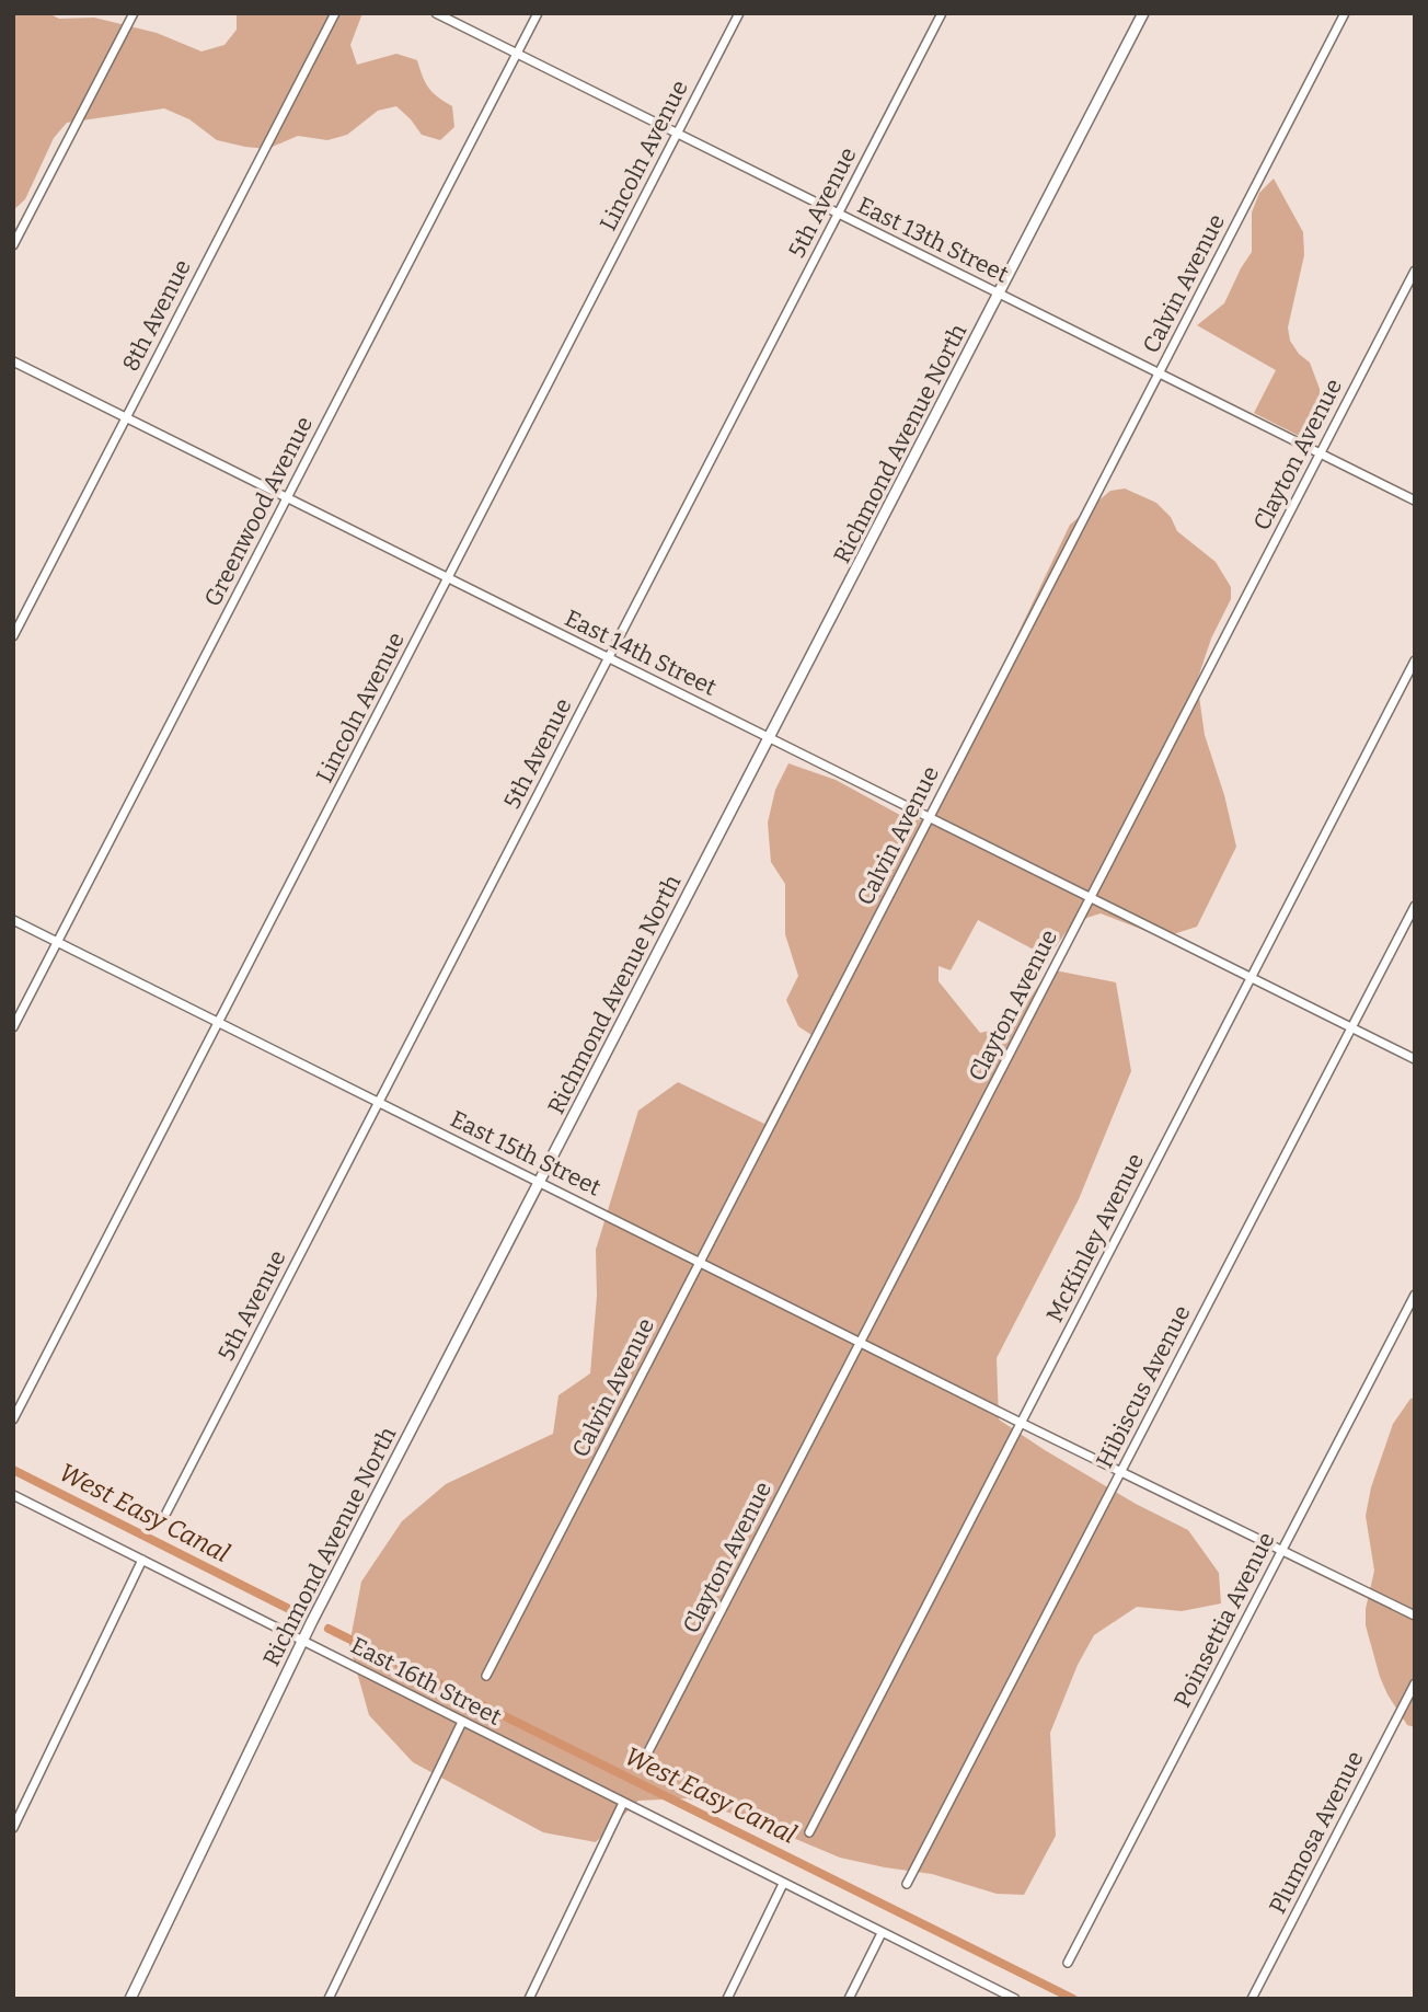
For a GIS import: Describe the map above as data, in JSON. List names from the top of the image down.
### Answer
{
  "streets": {
    "street": [
      "Lincoln Avenue",
      "5th Avenue",
      "East 13th Street",
      "Calvin Avenue",
      "8th Avenue",
      "Richmond Avenue North",
      "Clayton Avenue",
      "Greenwood Avenue",
      "East 14th Street",
      "East 15th Street",
      "McKinley Avenue",
      "Hibiscus Avenue",
      "Poinsettia Avenue",
      "East 16th Street",
      "Plumosa Avenue"
    ]
  },
  "crossings": [
    ["Lincoln Avenue", "East 13th Street"],
    ["Lincoln Avenue", "East 14th Street"],
    ["Lincoln Avenue", "East 15th Street"],
    ["5th Avenue", "East 13th Street"],
    ["5th Avenue", "East 14th Street"],
    ["5th Avenue", "East 15th Street"],
    ["East 13th Street", "Calvin Avenue"],
    ["East 13th Street", "Richmond Avenue North"],
    ["East 13th Street", "Clayton Avenue"],
    ["East 13th Street", "Greenwood Avenue"],
    ["Calvin Avenue", "East 14th Street"],
    ["Calvin Avenue", "East 15th Street"],
    ["8th Avenue", "East 14th Street"],
    ["Richmond Avenue North", "East 14th Street"],
    ["Richmond Avenue North", "East 15th Street"],
    ["Richmond Avenue North", "East 16th Street"],
    ["Clayton Avenue", "East 14th Street"],
    ["Clayton Avenue", "East 15th Street"],
    ["Greenwood Avenue", "East 14th Street"],
    ["Greenwood Avenue", "East 15th Street"],
    ["East 14th Street", "McKinley Avenue"],
    ["East 14th Street", "Hibiscus Avenue"],
    ["East 15th Street", "McKinley Avenue"],
    ["East 15th Street", "Hibiscus Avenue"],
    ["East 15th Street", "Poinsettia Avenue"]
  ],
  "water": ["West Easy Canal"]
}
